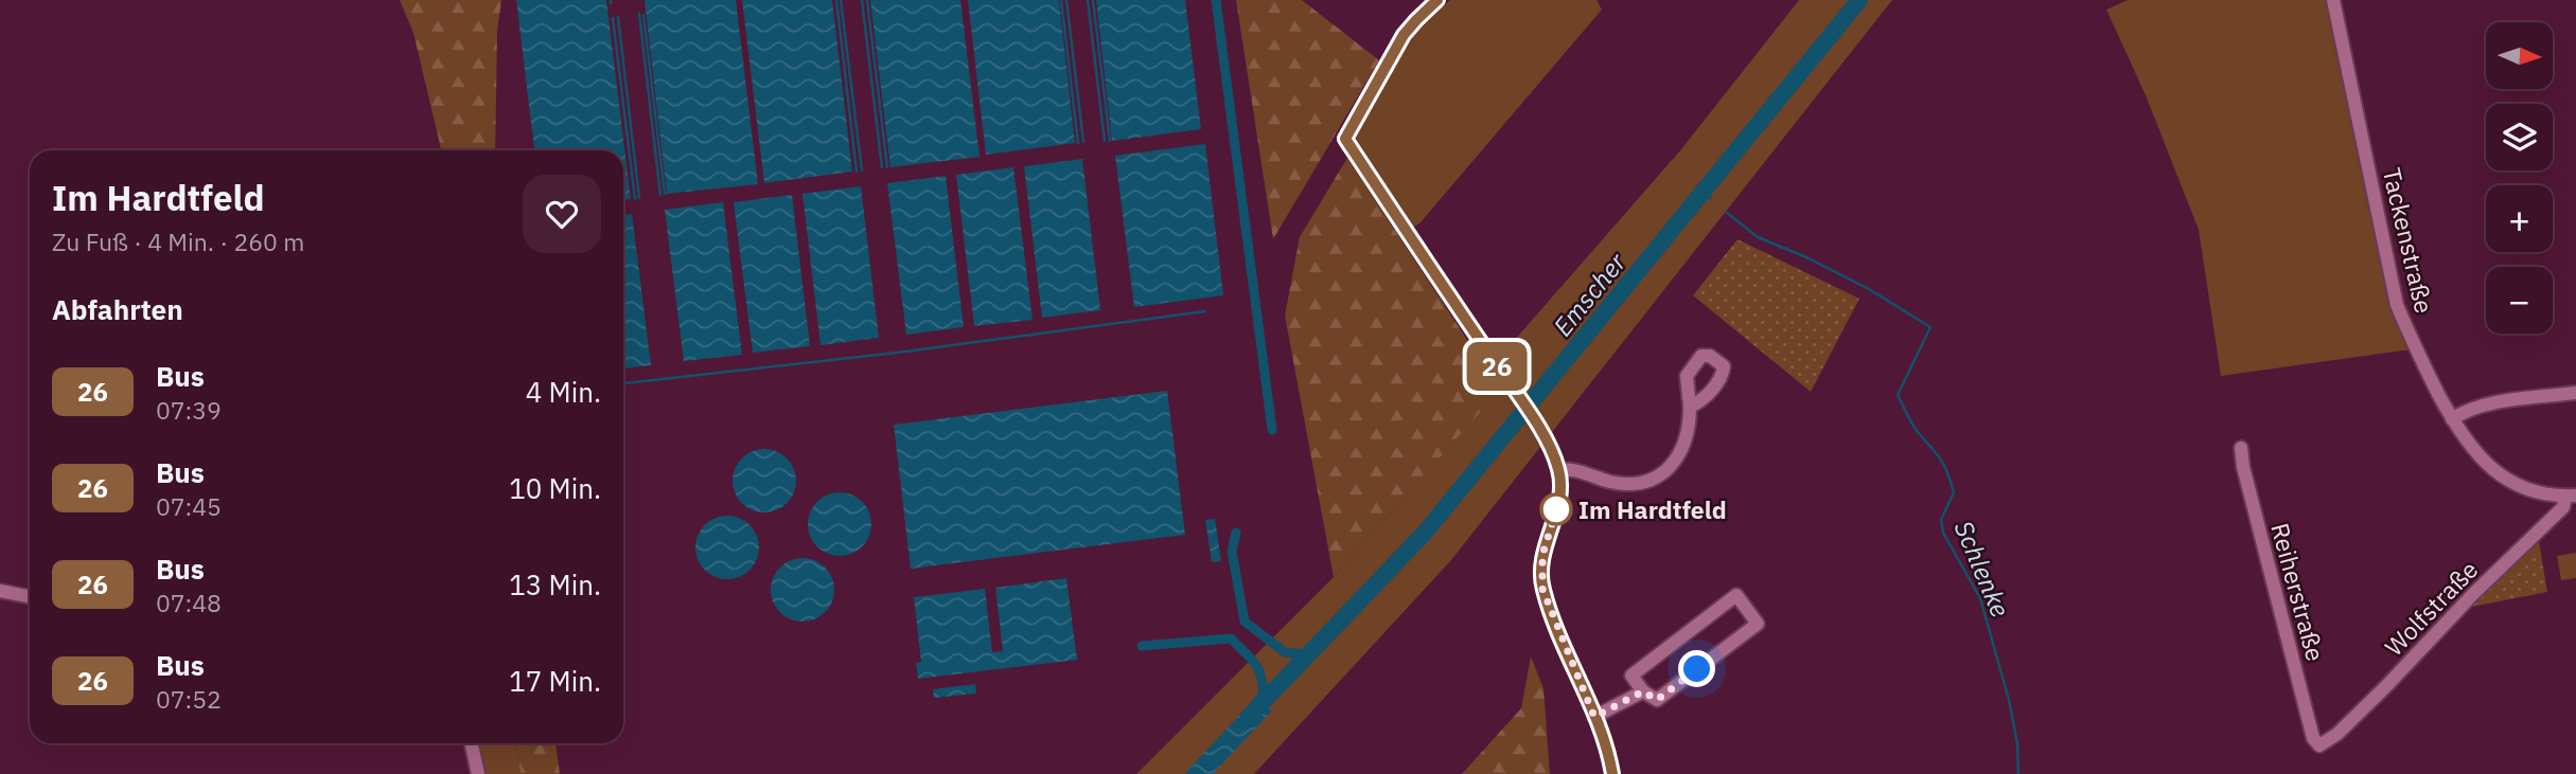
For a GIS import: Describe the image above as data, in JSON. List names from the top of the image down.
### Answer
{
  "streets": {
    "street": ["Tackenstraße", "Reiherstraße", "Wolfstraße"]
  },
  "crossings": [
    ["Tackenstraße", "Wolfstraße"],
    ["Reiherstraße", "Wolfstraße"]
  ],
  "water": ["Emscher", "Schlenke"],
  "places": ["Im Hardtfeld"],
  "lines": ["bus line 26"],
  "north": "right",
  "page": {
    "on_map": "26",
    "map_buttons": ["+", "−"],
    "heading": [
      ["Im Hardtfeld", "Zu Fuß · 4 Min. · 260 m"],
      "Abfahrten"
    ],
    "list": [
      {
        "mark": "26",
        "name": "Bus",
        "note": "07:39",
        "value": "4 Min."
      },
      {
        "mark": "26",
        "name": "Bus",
        "note": "07:45",
        "value": "10 Min."
      },
      {
        "mark": "26",
        "name": "Bus",
        "note": "07:48",
        "value": "13 Min."
      },
      {
        "mark": "26",
        "name": "Bus",
        "note": "07:52",
        "value": "17 Min."
      }
    ]
  }
}
